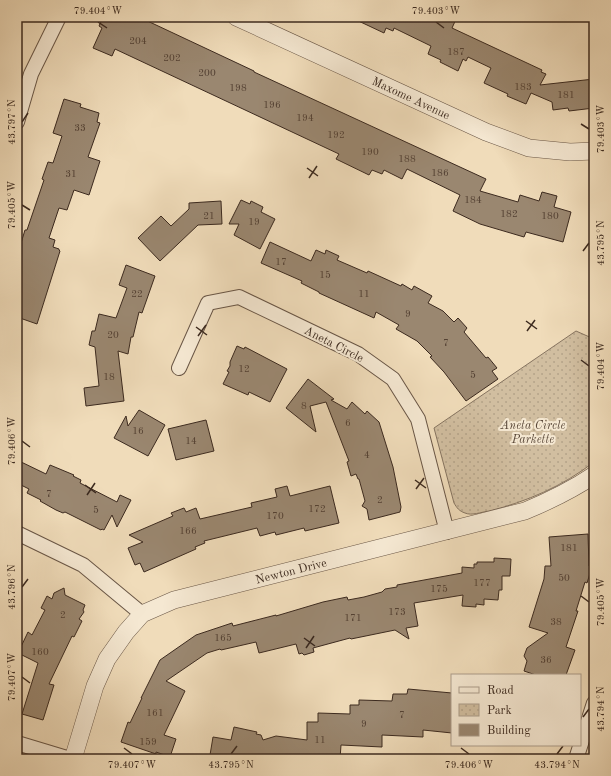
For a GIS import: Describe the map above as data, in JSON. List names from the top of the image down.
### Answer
{
  "streets": {
    "street": ["Maxome Avenue", "Aneta Circle", "Newton Drive"]
  },
  "crossings": [
    ["Aneta Circle", "Newton Drive"]
  ],
  "parks": ["Aneta Circle Parkette"],
  "house_numbers": [
    "204",
    "187",
    "202",
    "200",
    "183",
    "198",
    "181",
    "196",
    "194",
    "33",
    "192",
    "190",
    "188",
    "186",
    "31",
    "184",
    "182",
    "21",
    "180",
    "19",
    "17",
    "15",
    "22",
    "11",
    "9",
    "20",
    "7",
    "12",
    "5",
    "18",
    "8",
    "6",
    "16",
    "14",
    "4",
    "7",
    "2",
    "172",
    "5",
    "170",
    "166",
    "181",
    "50",
    "177",
    "175",
    "173",
    "2",
    "171",
    "38",
    "165",
    "160",
    "36",
    "161",
    "7",
    "9",
    "11",
    "159"
  ],
  "legend": ["Road", "Park", "Building"],
  "coordinates": [
    "79.404°W",
    "79.403°W",
    "43.797°N",
    "79.405°W",
    "43.795°N",
    "79.406°W",
    "43.796°N",
    "79.407°W",
    "43.794°N"
  ]
}
